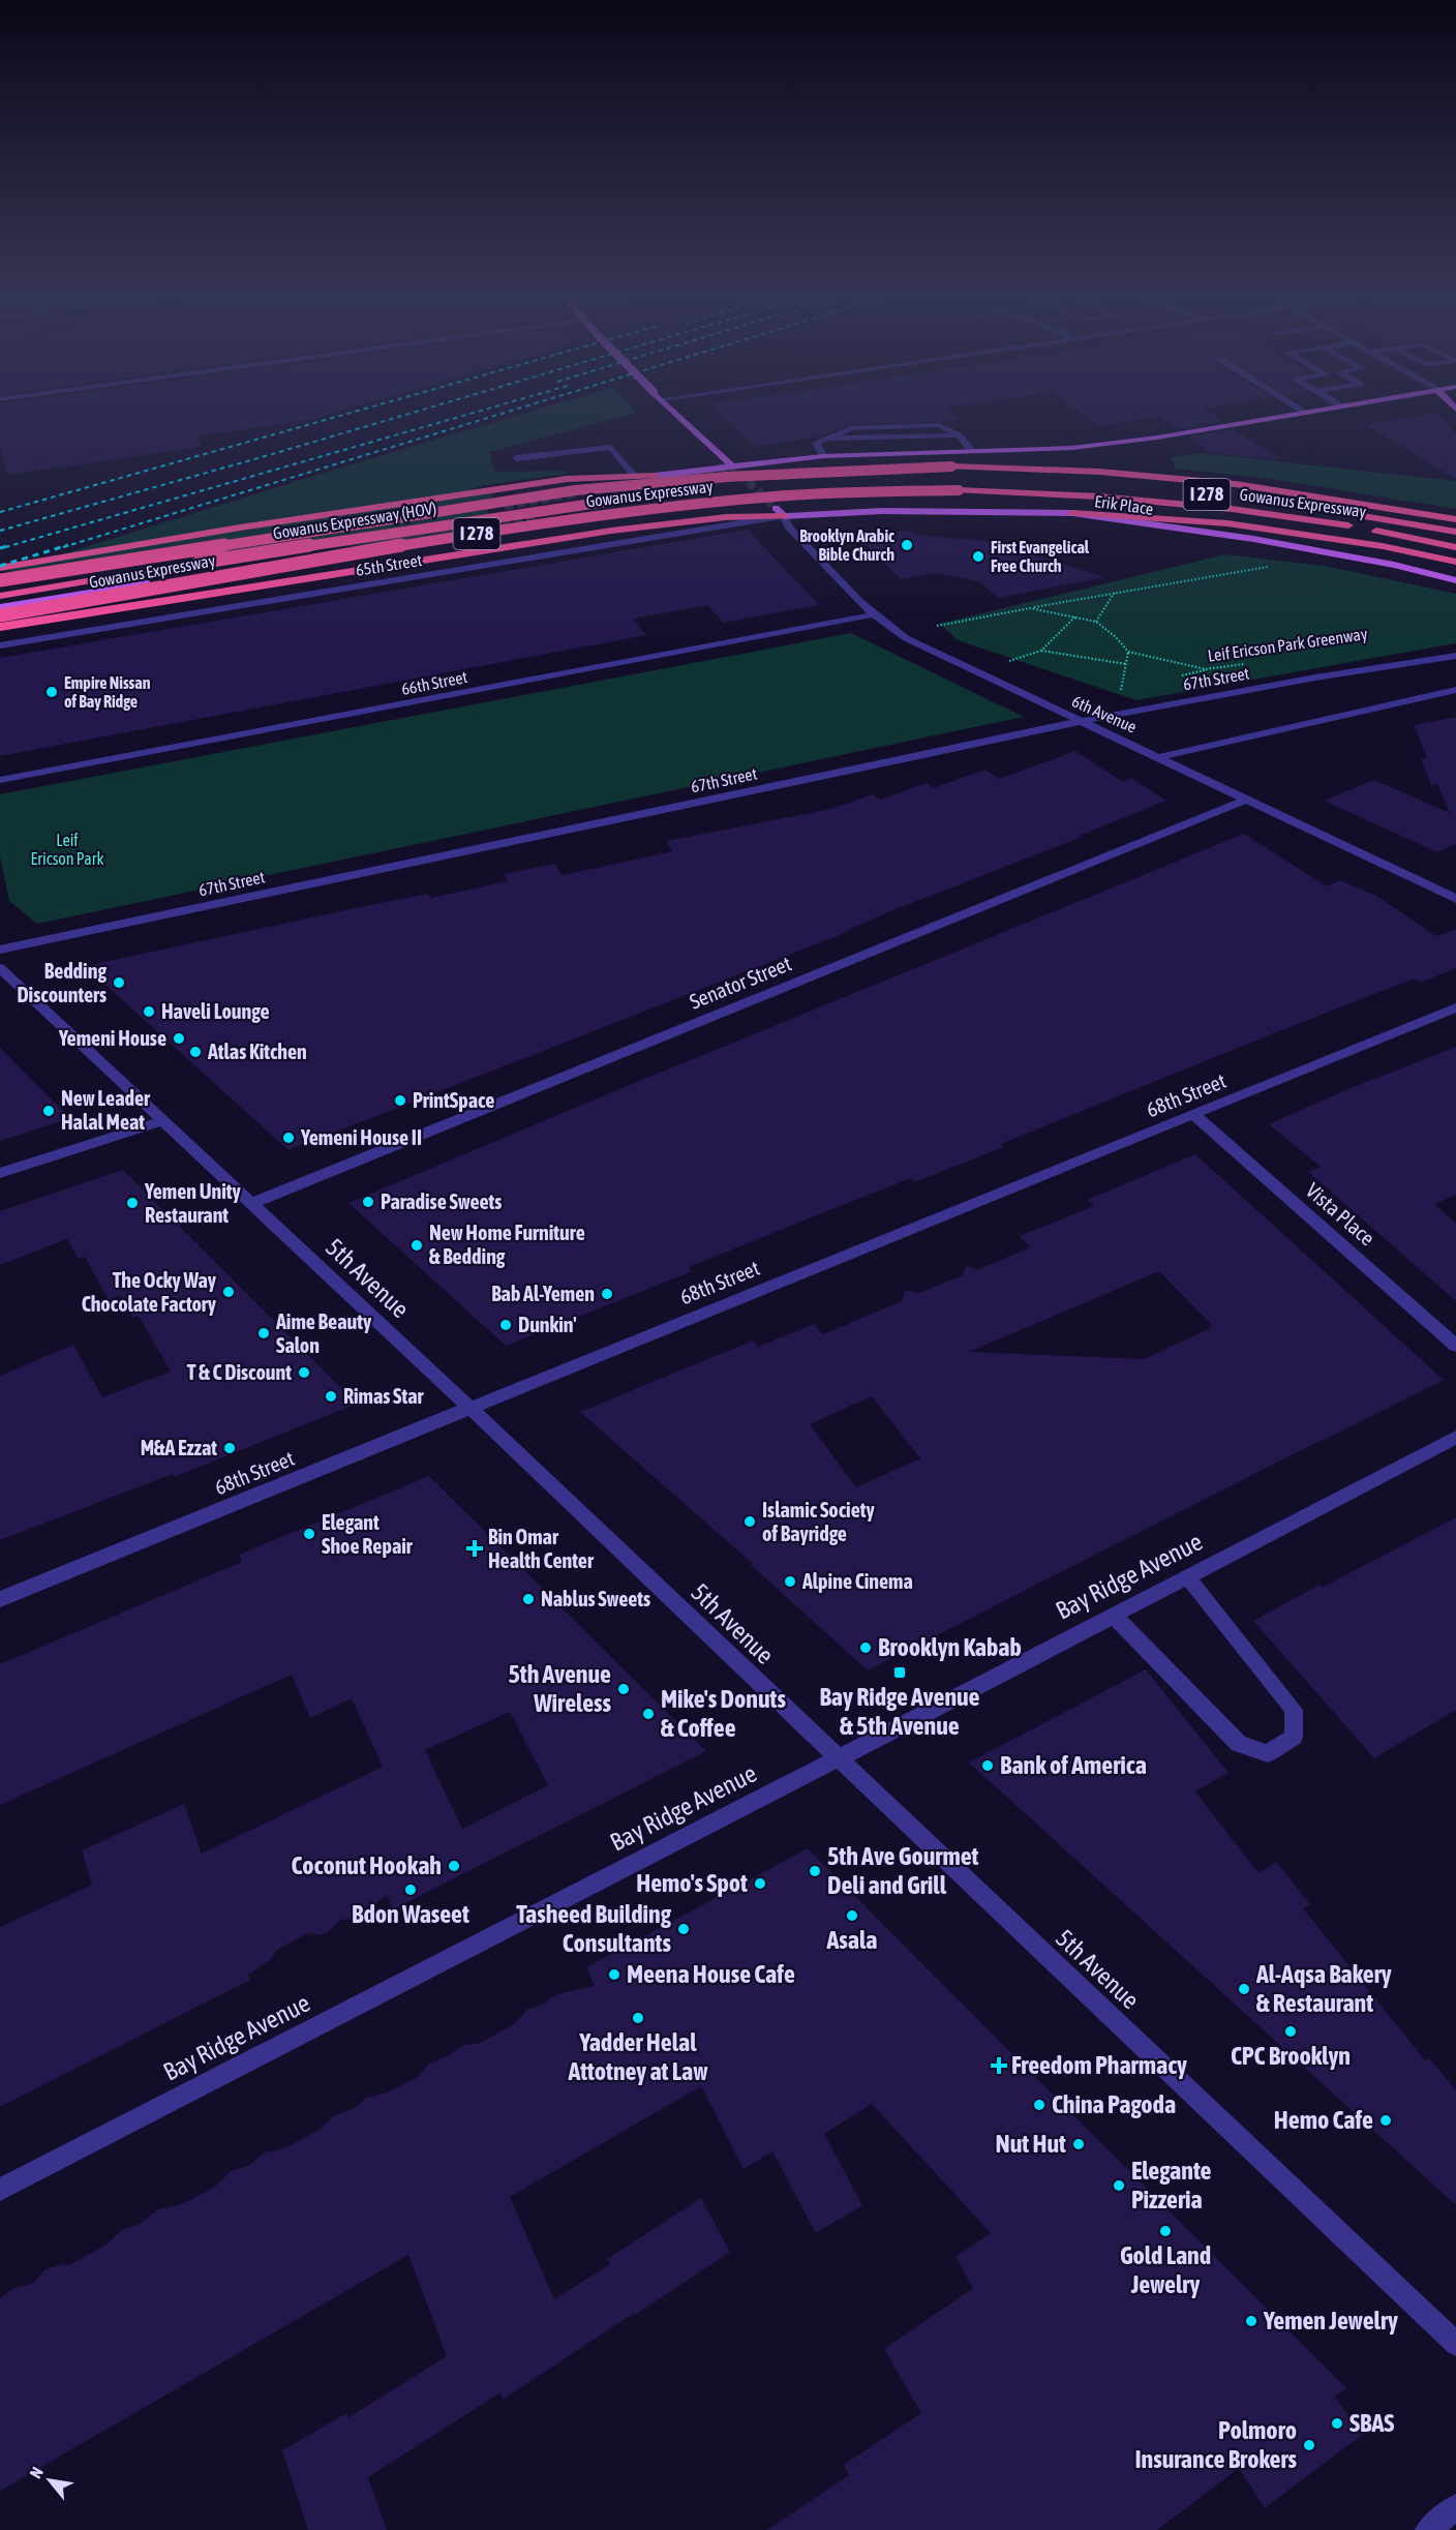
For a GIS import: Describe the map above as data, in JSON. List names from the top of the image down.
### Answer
{
  "streets": {
    "highway": ["Gowanus Expressway", "I 278", "Gowanus Expressway (HOV)"],
    "main road": ["Erik Place"],
    "street": [
      "65th Street",
      "67th Street",
      "66th Street",
      "6th Avenue",
      "Senator Street",
      "68th Street",
      "Vista Place",
      "5th Avenue",
      "Bay Ridge Avenue"
    ],
    "path": ["Leif Ericson Park Greenway"]
  },
  "crossings": [
    ["Erik Place", "65th Street"],
    ["Erik Place", "6th Avenue"],
    ["65th Street", "6th Avenue"],
    ["67th Street", "6th Avenue"],
    ["66th Street", "6th Avenue"],
    ["6th Avenue", "Senator Street"],
    ["Senator Street", "5th Avenue"],
    ["68th Street", "Vista Place"],
    ["68th Street", "5th Avenue"],
    ["5th Avenue", "Bay Ridge Avenue"]
  ],
  "parks": ["Leif Ericson Park"],
  "places": {
    "other": [
      "Brooklyn Arabic Bible Church",
      "First Evangelical Free Church",
      "Empire Nissan of Bay Ridge",
      "Bedding Discounters",
      "Haveli Lounge",
      "Yemeni House",
      "Atlas Kitchen",
      "PrintSpace",
      "New Leader Halal Meat",
      "Yemeni House II",
      "Paradise Sweets",
      "Yemen Unity Restaurant",
      "New Home Furniture & Bedding",
      "The Ocky Way Chocolate Factory",
      "Bab Al-Yemen",
      "Dunkin'",
      "Aime Beauty Salon",
      "T & C Discount",
      "Rimas Star",
      "M&A Ezzat",
      "Islamic Society of Bayridge",
      "Elegant Shoe Repair",
      "Alpine Cinema",
      "Nablus Sweets",
      "Brooklyn Kabab",
      "5th Avenue Wireless",
      "Mike's Donuts & Coffee",
      "Bank of America",
      "Coconut Hookah",
      "5th Ave Gourmet Deli and Grill",
      "Hemo's Spot",
      "Bdon Waseet",
      "Asala",
      "Tasheed Building Consultants",
      "Meena House Cafe",
      "Al-Aqsa Bakery & Restaurant",
      "Yadder Helal Attotney at Law",
      "CPC Brooklyn",
      "China Pagoda",
      "Hemo Cafe",
      "Nut Hut",
      "Elegante Pizzeria",
      "Gold Land Jewelry",
      "Yemen Jewelry",
      "SBAS",
      "Polmoro Insurance Brokers"
    ],
    "health": ["Bin Omar Health Center", "Freedom Pharmacy"],
    "transit": ["Bay Ridge Avenue & 5th Avenue"]
  },
  "north": "top left"
}
